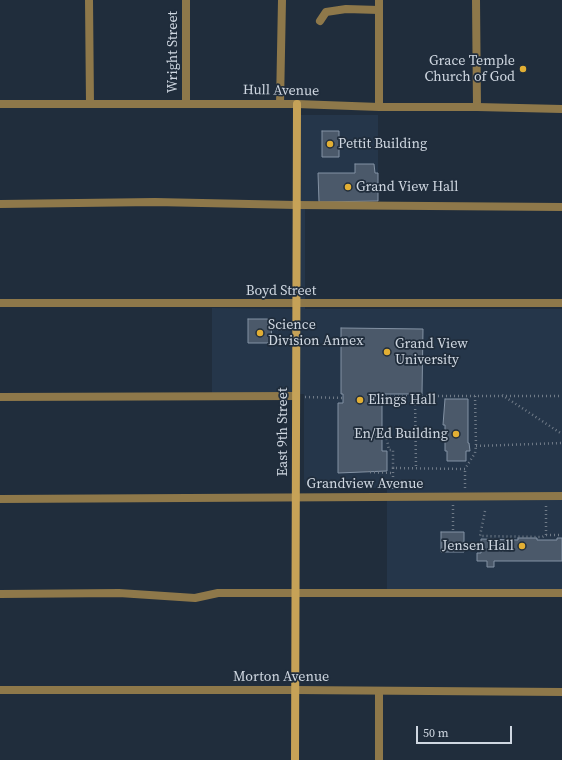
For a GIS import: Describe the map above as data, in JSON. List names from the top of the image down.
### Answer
{
  "streets": {
    "street": [
      "Wright Street",
      "Hull Avenue",
      "Boyd Street",
      "East 9th Street",
      "Grandview Avenue",
      "Morton Avenue"
    ]
  },
  "crossings": [
    ["Wright Street", "Hull Avenue"],
    ["Hull Avenue", "East 9th Street"],
    ["Boyd Street", "East 9th Street"],
    ["East 9th Street", "Grandview Avenue"],
    ["East 9th Street", "Morton Avenue"]
  ],
  "places": [
    "Grace Temple Church of God",
    "Pettit Building",
    "Grand View Hall",
    "Science Division Annex",
    "Grand View University",
    "Elings Hall",
    "En/Ed Building",
    "Jensen Hall"
  ],
  "scale_bar": "50 m"
}
